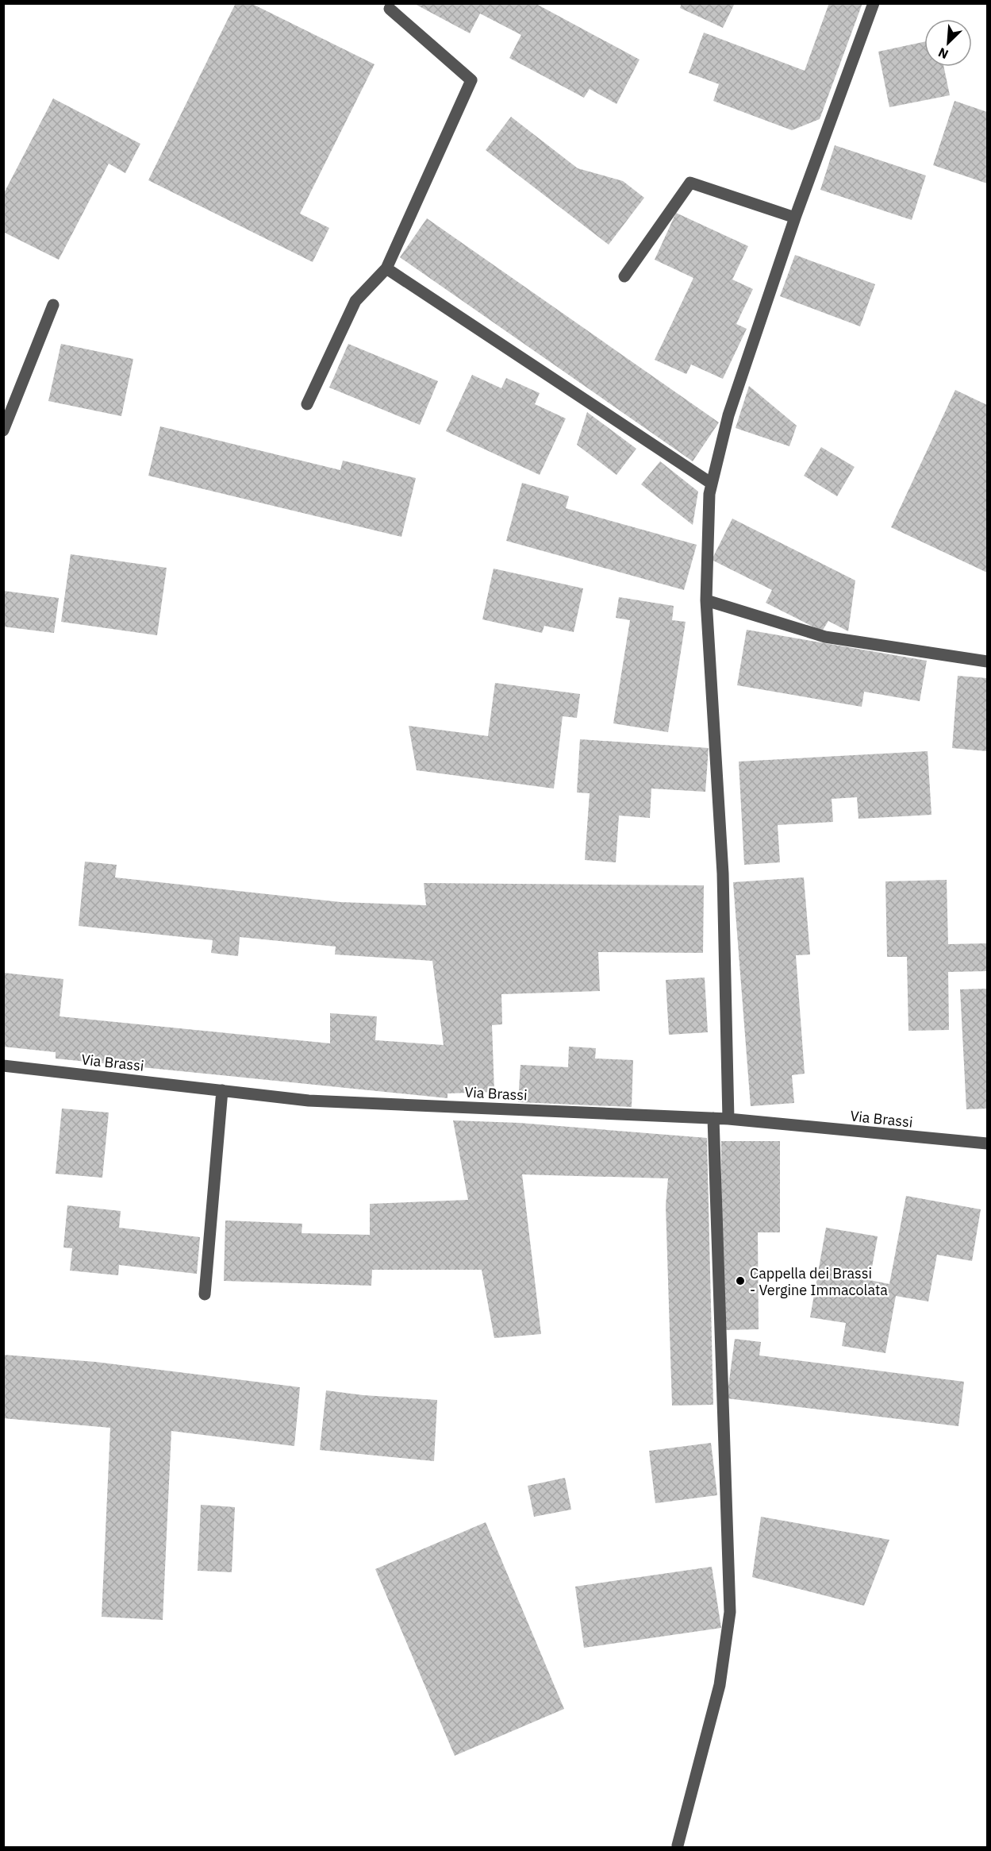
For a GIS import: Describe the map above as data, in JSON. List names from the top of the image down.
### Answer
{
  "streets": {
    "street": ["Via Brassi"]
  },
  "places": ["Cappella dei Brassi - Vergine Immacolata"],
  "north": "bottom left"
}
